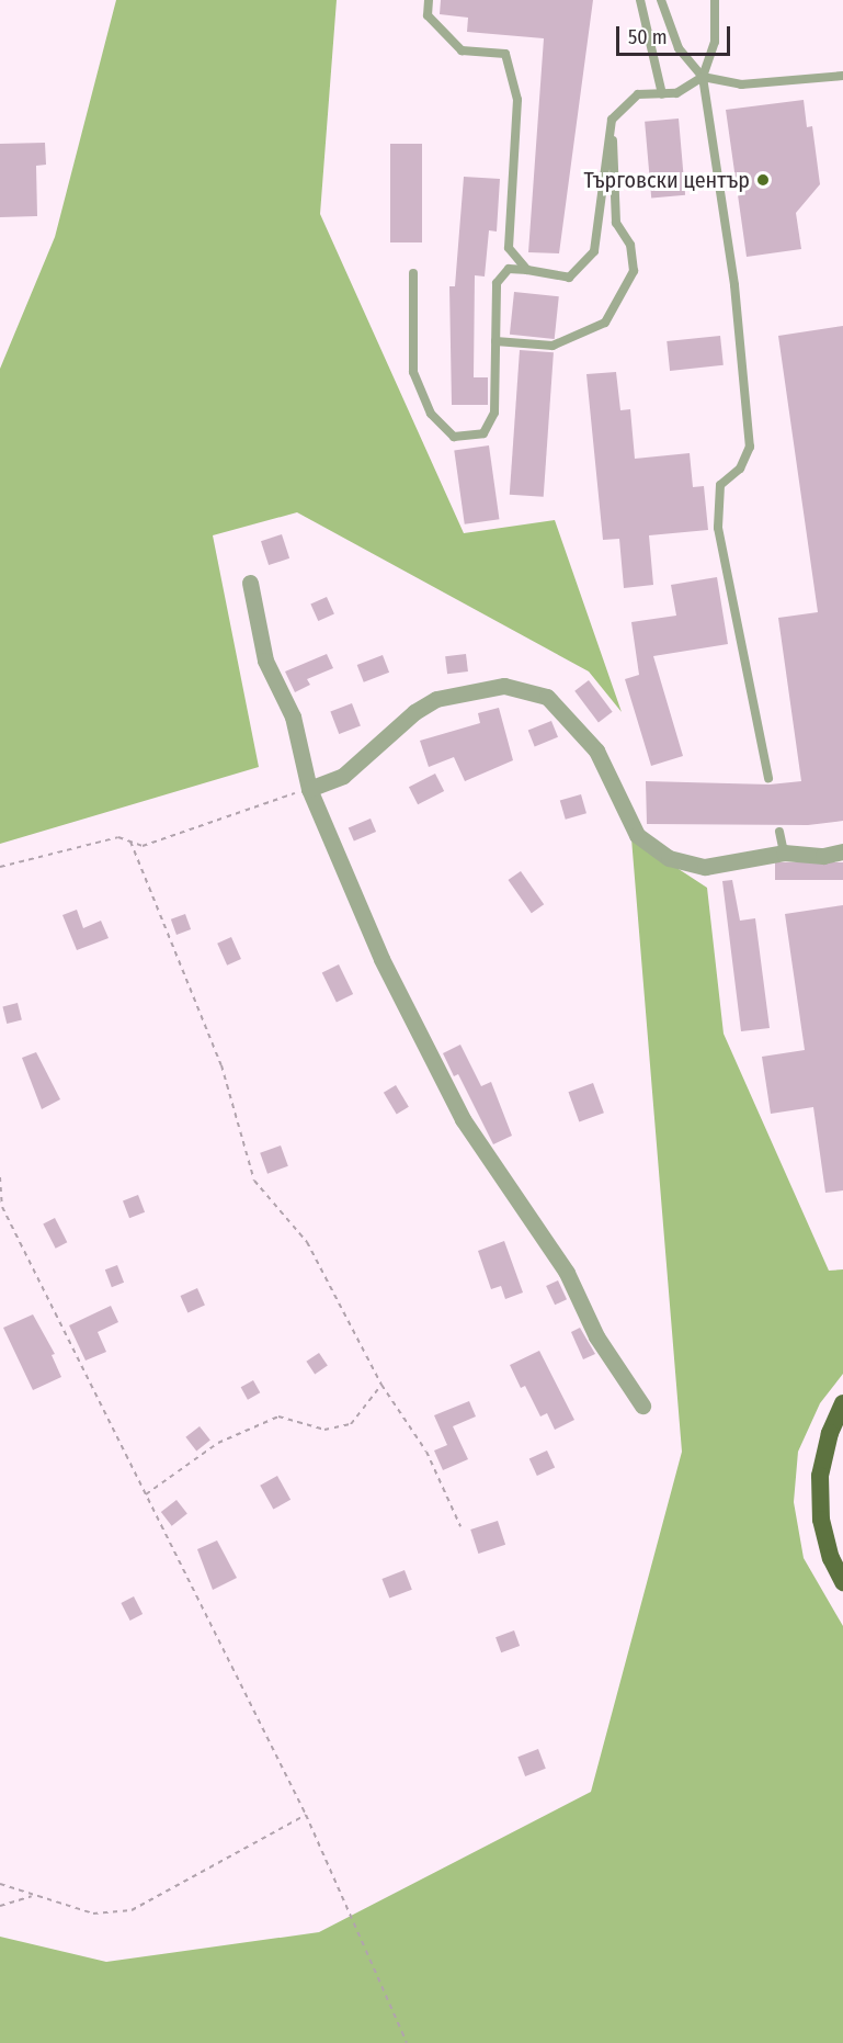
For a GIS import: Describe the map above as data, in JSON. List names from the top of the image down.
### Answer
{
  "places": ["Търговски център"],
  "scale_bar": "50 m"
}
